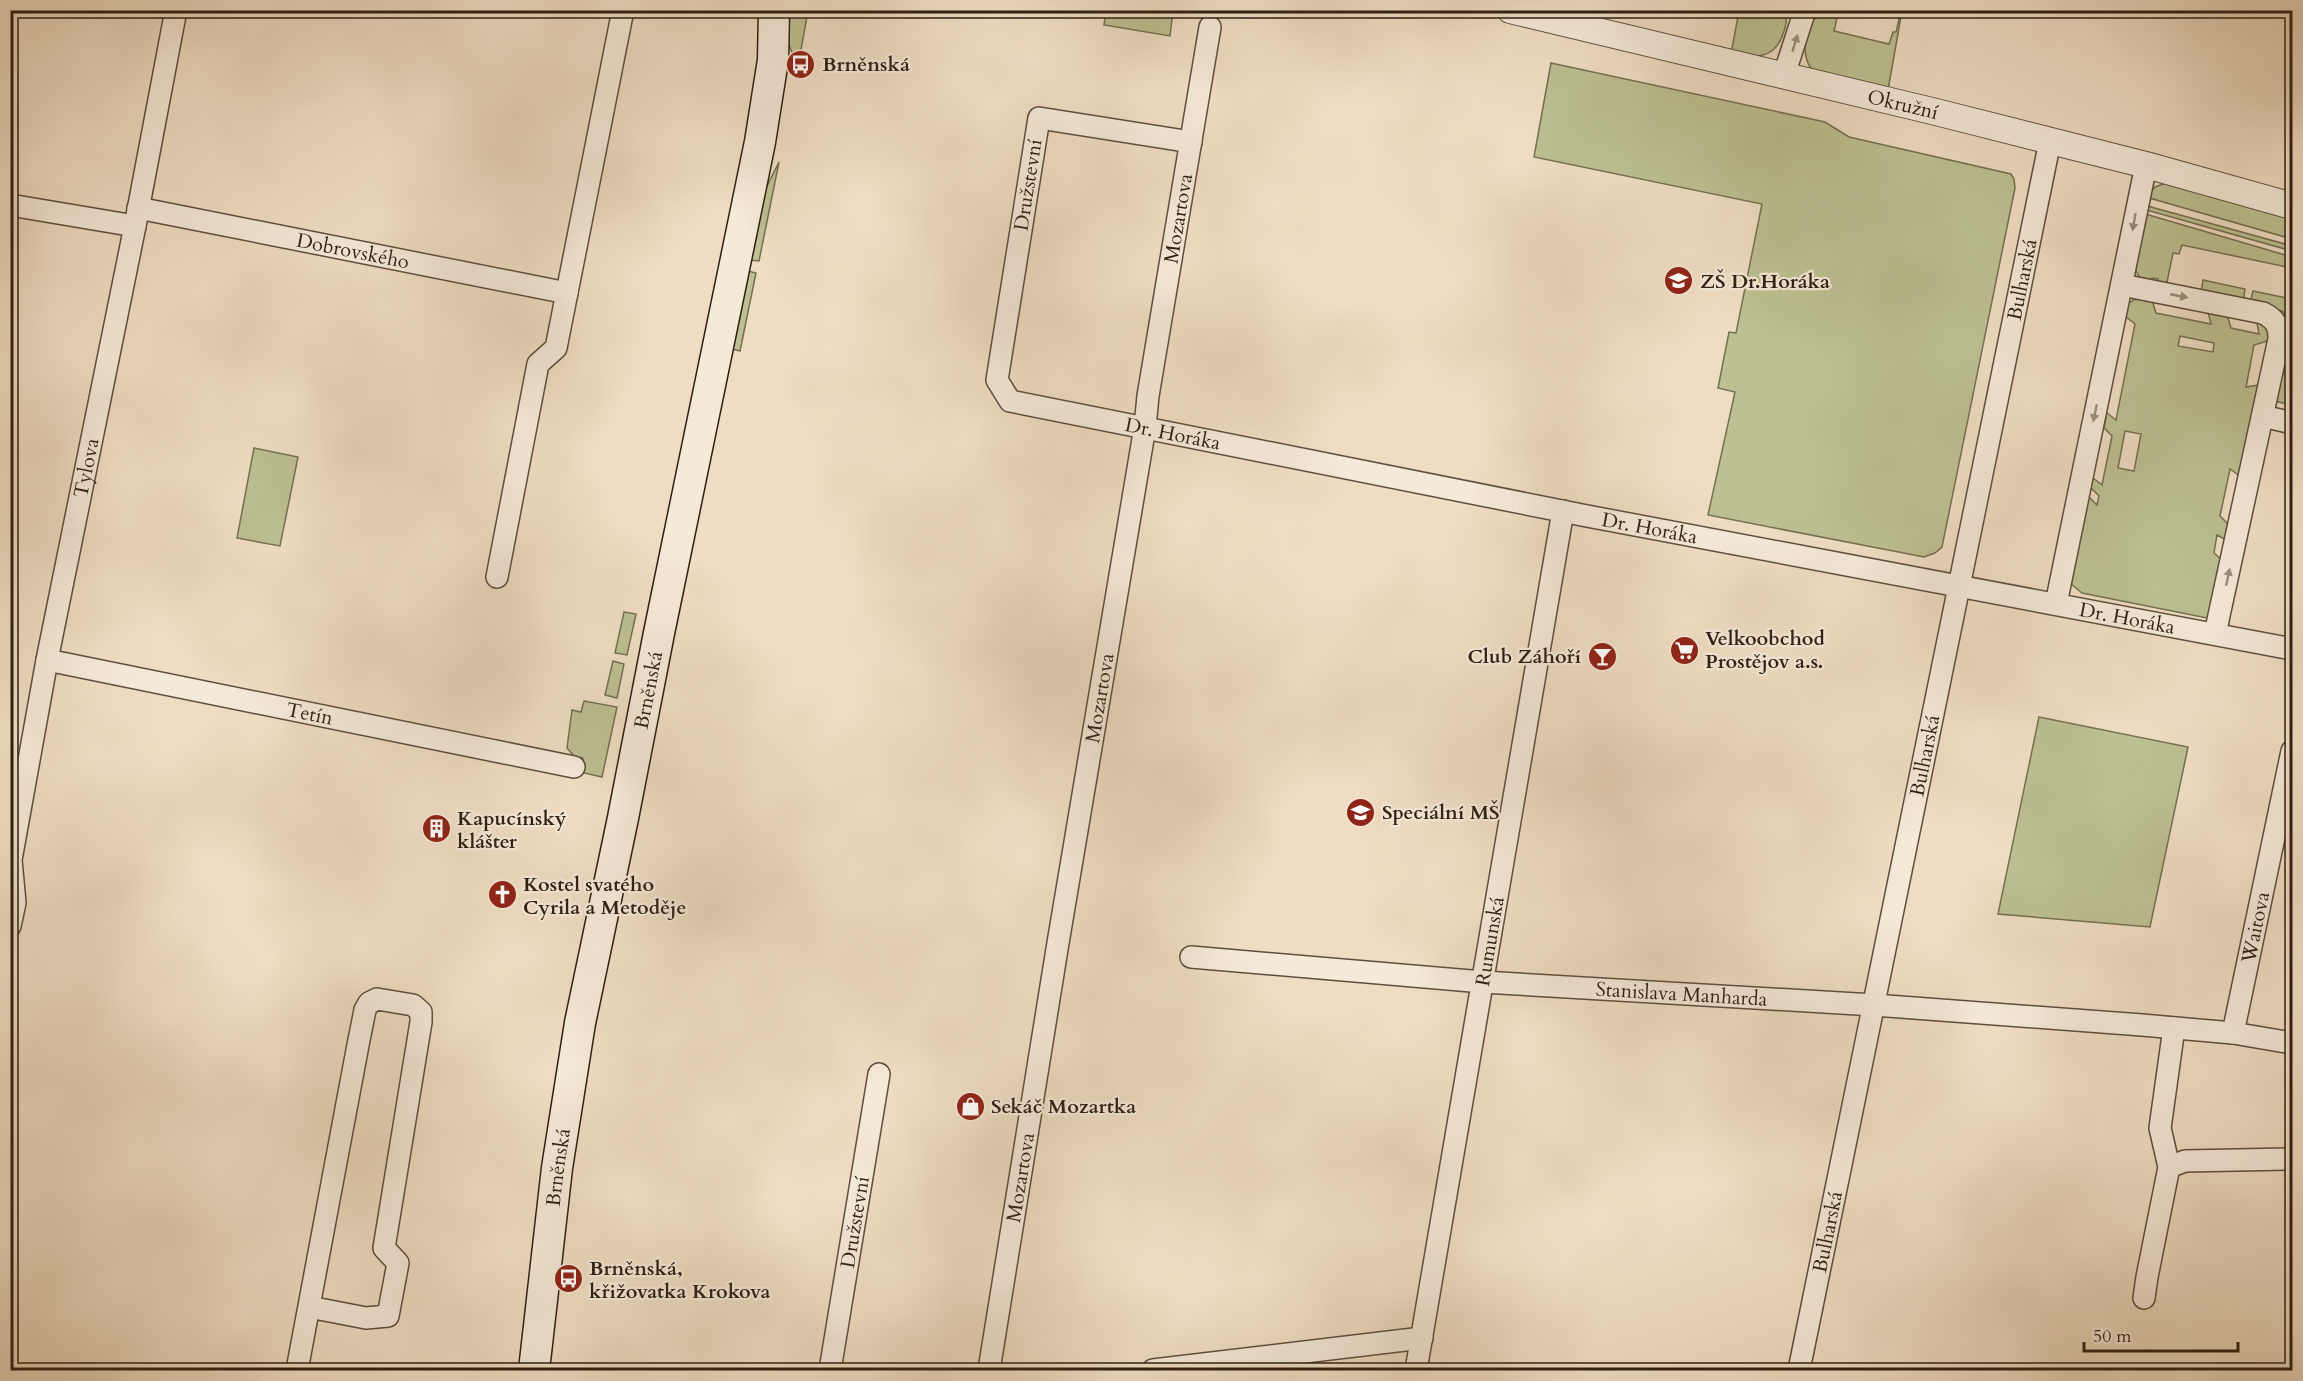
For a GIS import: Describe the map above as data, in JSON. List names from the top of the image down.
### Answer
{
  "streets": {
    "main road": ["Brněnská"],
    "street": [
      "Okružní",
      "Družstevní",
      "Mozartova",
      "Dobrovského",
      "Bulharská",
      "Dr. Horáka",
      "Tylova",
      "Tetín",
      "Waitova",
      "Rumunská",
      "Stanislava Manharda"
    ]
  },
  "crossings": [
    ["Okružní", "Bulharská"],
    ["Družstevní", "Mozartova"],
    ["Družstevní", "Dr. Horáka"],
    ["Mozartova", "Dr. Horáka"],
    ["Dobrovského", "Tylova"],
    ["Bulharská", "Dr. Horáka"],
    ["Bulharská", "Stanislava Manharda"],
    ["Dr. Horáka", "Rumunská"],
    ["Tylova", "Tetín"],
    ["Waitova", "Stanislava Manharda"],
    ["Rumunská", "Stanislava Manharda"]
  ],
  "places": {
    "bus stop": ["Brněnská", "Brněnská, křižovatka Krokova"],
    "school or university": ["ZŠ Dr.Horáka", "Speciální MŠ"],
    "supermarket": ["Velkoobchod Prostějov a.s."],
    "bar": ["Club Záhoří"],
    "building": ["Kapucínský klášter"],
    "church": ["Kostel svatého Cyrila a Metoděje"],
    "shop": ["Sekáč Mozartka"]
  },
  "scale_bar": "50 m"
}
